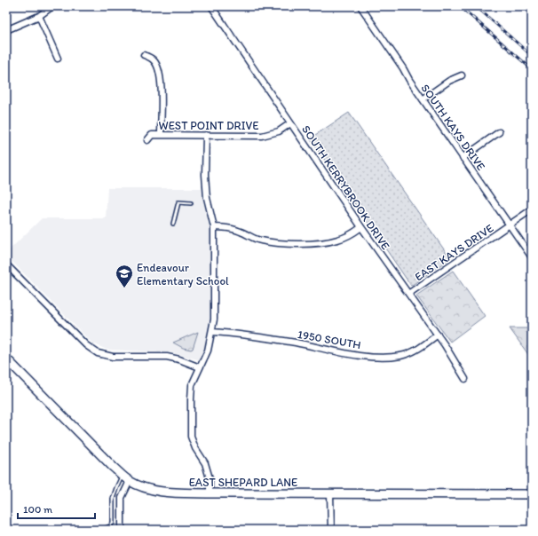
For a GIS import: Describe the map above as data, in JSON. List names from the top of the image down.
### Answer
{
  "streets": {
    "street": [
      "WEST POINT DRIVE",
      "SOUTH KAYS DRIVE",
      "SOUTH KERRYBROOK DRIVE",
      "EAST KAYS DRIVE",
      "1950 SOUTH",
      "EAST SHEPARD LANE"
    ]
  },
  "crossings": [
    ["WEST POINT DRIVE", "SOUTH KERRYBROOK DRIVE"],
    ["SOUTH KAYS DRIVE", "EAST KAYS DRIVE"],
    ["SOUTH KERRYBROOK DRIVE", "EAST KAYS DRIVE"],
    ["SOUTH KERRYBROOK DRIVE", "1950 SOUTH"]
  ],
  "places": {
    "school or university": ["Endeavour Elementary School"]
  },
  "scale_bar": "100 m"
}
